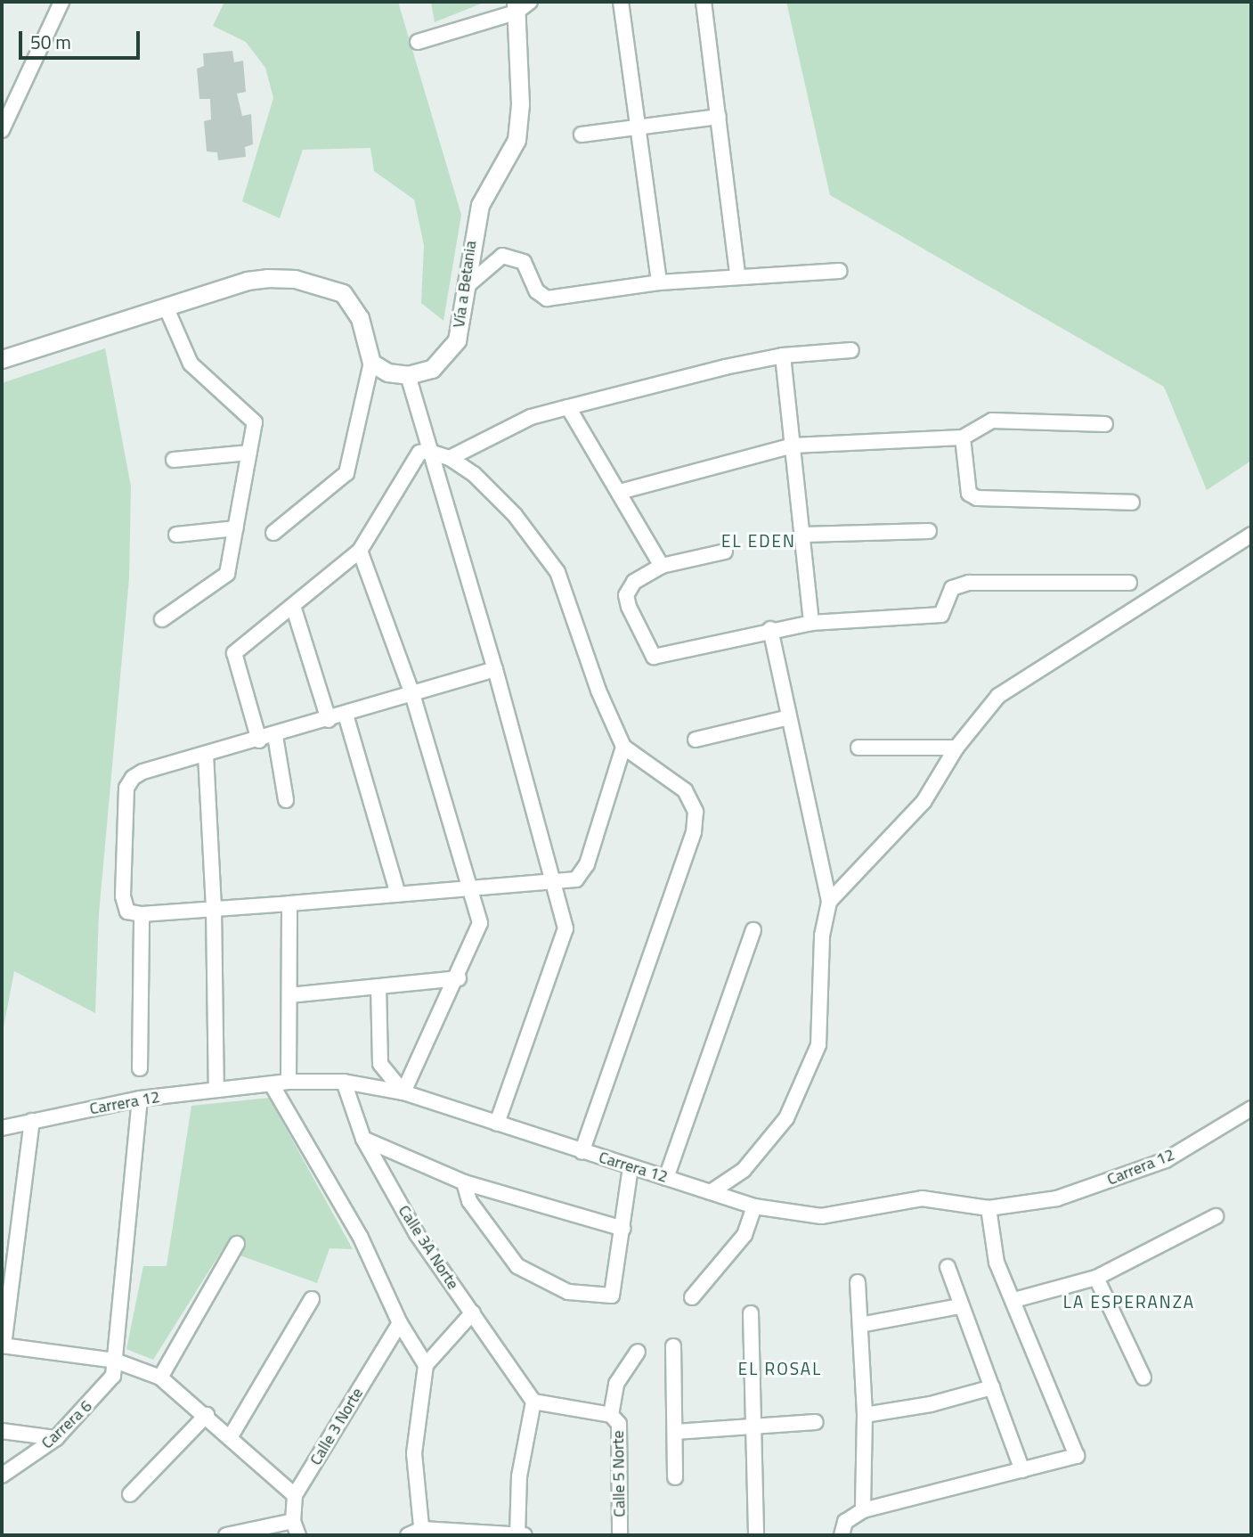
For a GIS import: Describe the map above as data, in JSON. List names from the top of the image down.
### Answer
{
  "streets": {
    "street": [
      "Vía a Betania",
      "Carrera 12",
      "Calle 3A Norte",
      "Carrera 6",
      "Calle 3 Norte",
      "Calle 5 Norte"
    ]
  },
  "crossings": [
    ["Carrera 12", "Calle 3A Norte"],
    ["Carrera 12", "Carrera 6"]
  ],
  "districts": ["EL EDEN", "LA ESPERANZA", "EL ROSAL"],
  "scale_bar": "50 m"
}
